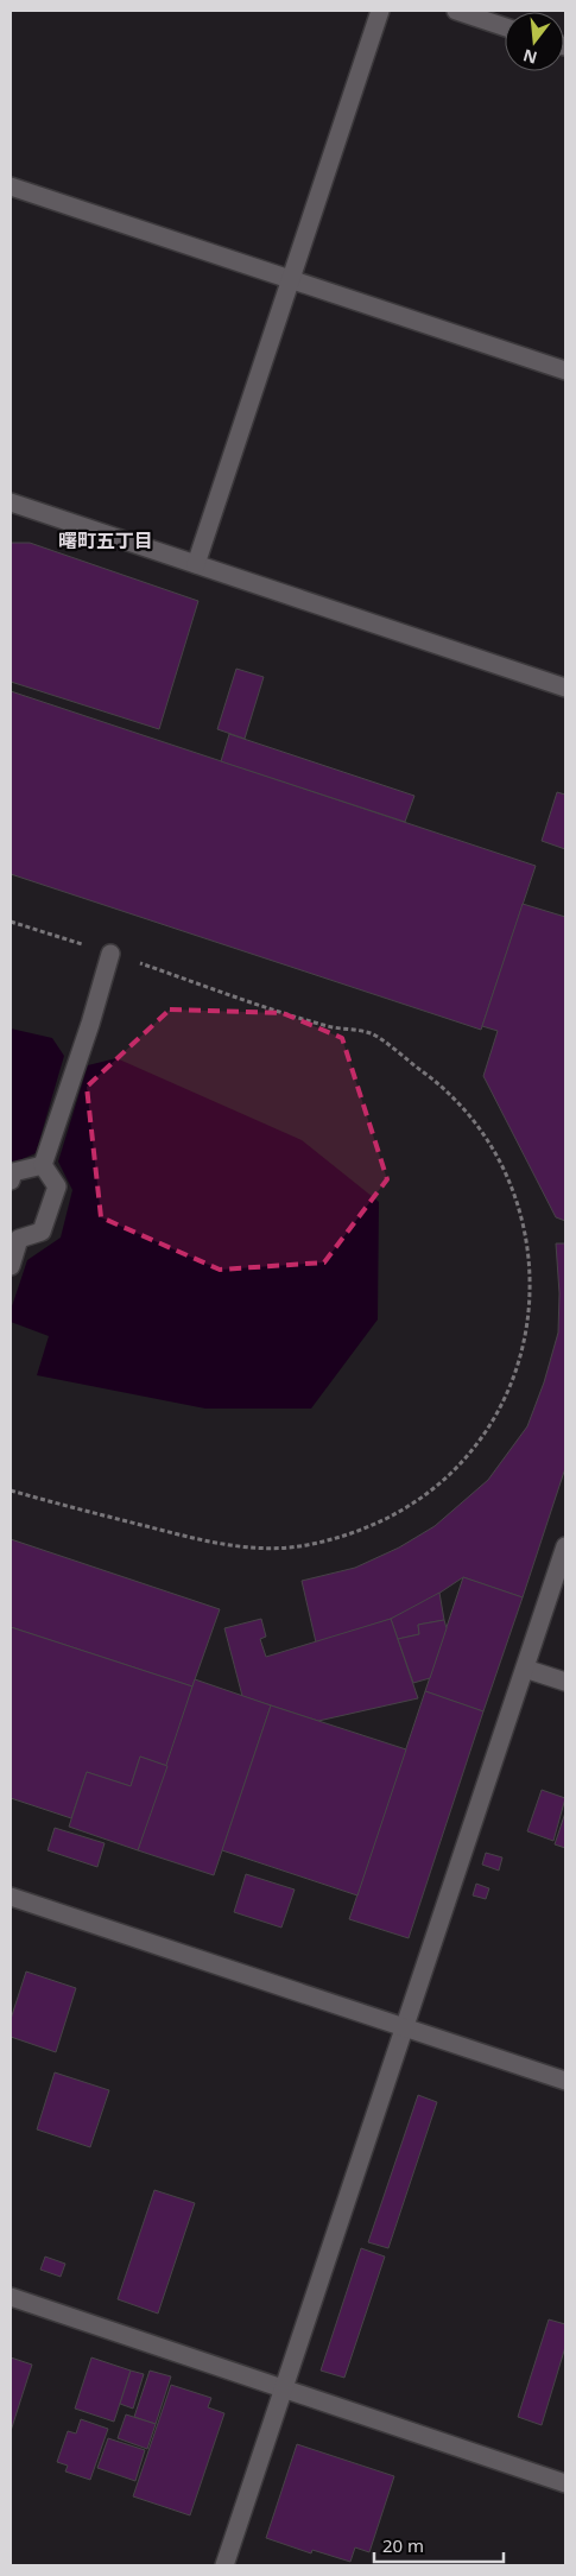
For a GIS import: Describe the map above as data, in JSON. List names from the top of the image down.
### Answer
{
  "districts": ["曙町五丁目"],
  "scale_bar": "20 m",
  "north": "bottom"
}
